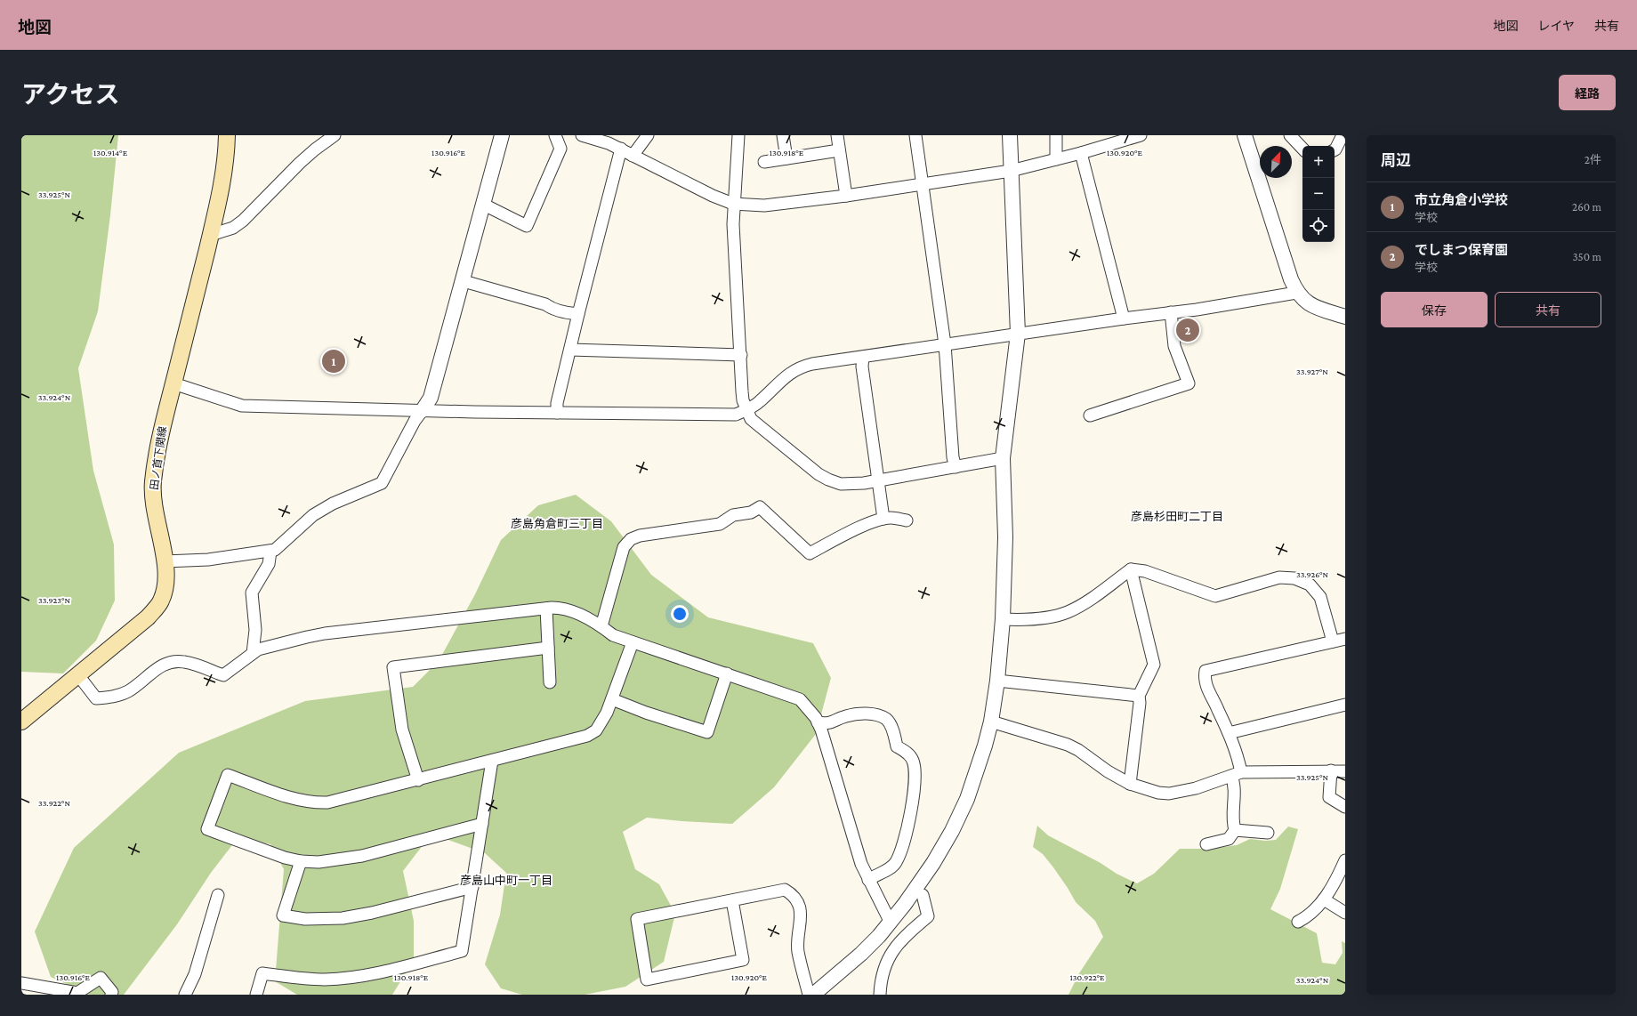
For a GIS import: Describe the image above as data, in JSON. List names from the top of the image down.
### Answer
{
  "streets": {
    "main road": ["田ノ首下関線"]
  },
  "districts": ["彦島杉田町二丁目", "彦島角倉町三丁目", "彦島山中町一丁目"],
  "north": "top right",
  "page": {
    "header": "地図",
    "nav": ["地図", "レイヤ", "共有"],
    "title": "アクセス",
    "buttons": [
      "経路",
      ["保存", "共有"]
    ],
    "heading": ["周辺", "2件"],
    "map_buttons": ["+", "−"],
    "list": [
      {
        "mark": "1",
        "name": "市立角倉小学校",
        "note": "学校",
        "value": "260 m"
      },
      {
        "mark": "2",
        "name": "でしまつ保育園",
        "note": "学校",
        "value": "350 m"
      }
    ],
    "pins": ["2", "1"]
  },
  "coordinates": [
    "130.920°E",
    "130.914°E",
    "130.916°E",
    "130.918°E",
    "33.925°N",
    "33.927°N",
    "33.924°N",
    "33.926°N",
    "33.923°N",
    "33.922°N",
    "130.922°E"
  ]
}
